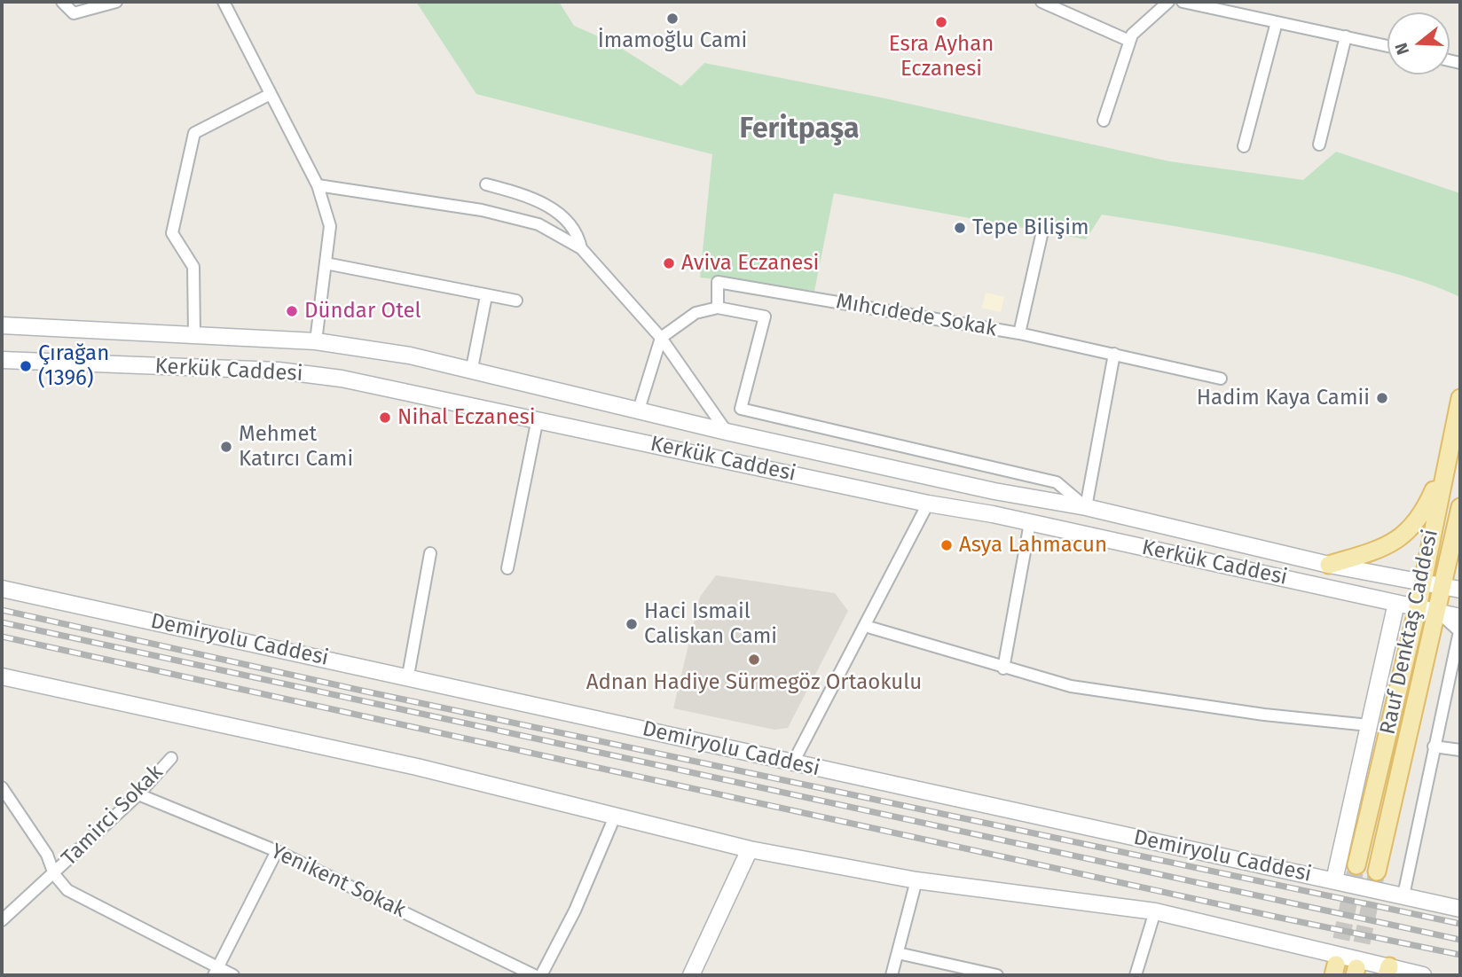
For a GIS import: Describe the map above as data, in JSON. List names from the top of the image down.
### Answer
{
  "streets": {
    "main road": ["Rauf Denktaş Caddesi"],
    "street": [
      "Mıhcıdede Sokak",
      "Kerkük Caddesi",
      "Demiryolu Caddesi",
      "Tamirci Sokak",
      "Yenikent Sokak"
    ]
  },
  "crossings": [
    ["Kerkük Caddesi", "Rauf Denktaş Caddesi"],
    ["Tamirci Sokak", "Yenikent Sokak"]
  ],
  "districts": ["Feritpaşa"],
  "places": [
    "İmamoğlu Cami",
    "Esra Ayhan Eczanesi",
    "Tepe Bilişim",
    "Aviva Eczanesi",
    "Dündar Otel",
    "Çırağan (1396)",
    "Hadim Kaya Camii",
    "Nihal Eczanesi",
    "Mehmet Katırcı Cami",
    "Asya Lahmacun",
    "Haci Ismail Caliskan Cami",
    "Adnan Hadiye Sürmegöz Ortaokulu"
  ],
  "north": "left"
}
